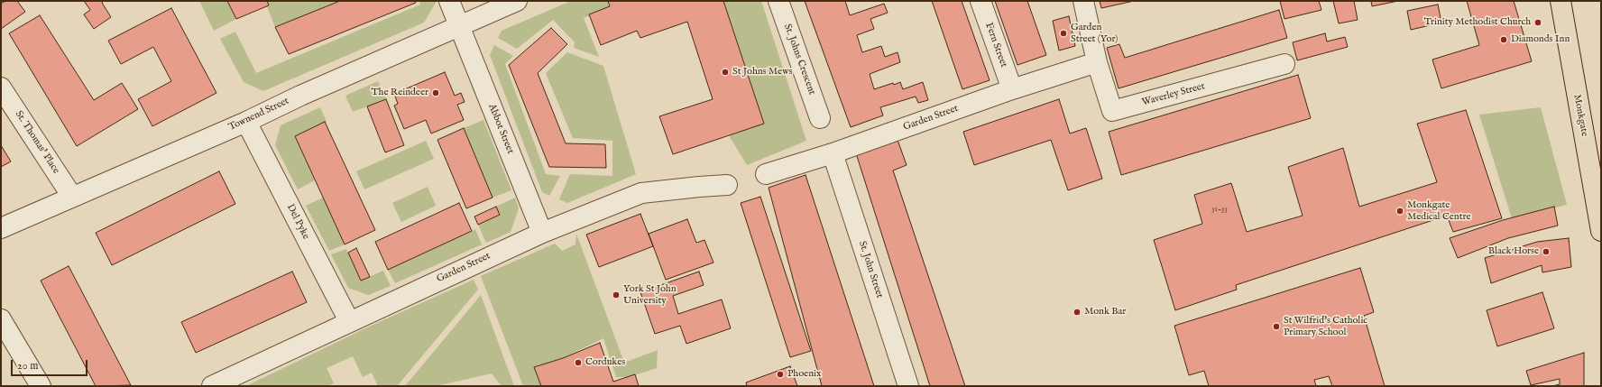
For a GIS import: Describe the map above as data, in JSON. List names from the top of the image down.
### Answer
{
  "streets": {
    "main road": ["Monkgate"],
    "street": [
      "Fern Street",
      "St. Johns Crescent",
      "Waverley Street",
      "Townend Street",
      "Garden Street",
      "Abbot Street",
      "St. Thomas' Place",
      "Del Pyke",
      "St. John Street"
    ]
  },
  "crossings": [
    ["Fern Street", "Garden Street"],
    ["Waverley Street", "Garden Street"],
    ["Townend Street", "Abbot Street"],
    ["Townend Street", "St. Thomas' Place"],
    ["Townend Street", "Del Pyke"],
    ["Garden Street", "Abbot Street"],
    ["Garden Street", "Del Pyke"],
    ["Garden Street", "St. John Street"]
  ],
  "places": [
    "Trinity Methodist Church",
    "Garden Street (Yor)",
    "Diamonds Inn",
    "St Johns Mews",
    "The Reindeer",
    "Monkgate Medical Centre",
    "Black Horse",
    "York St John University",
    "Monk Bar",
    "St Wilfrid's Catholic Primary School",
    "Cordukes",
    "Phoenix"
  ],
  "house_numbers": ["31-33"],
  "scale_bar": "20 m"
}
